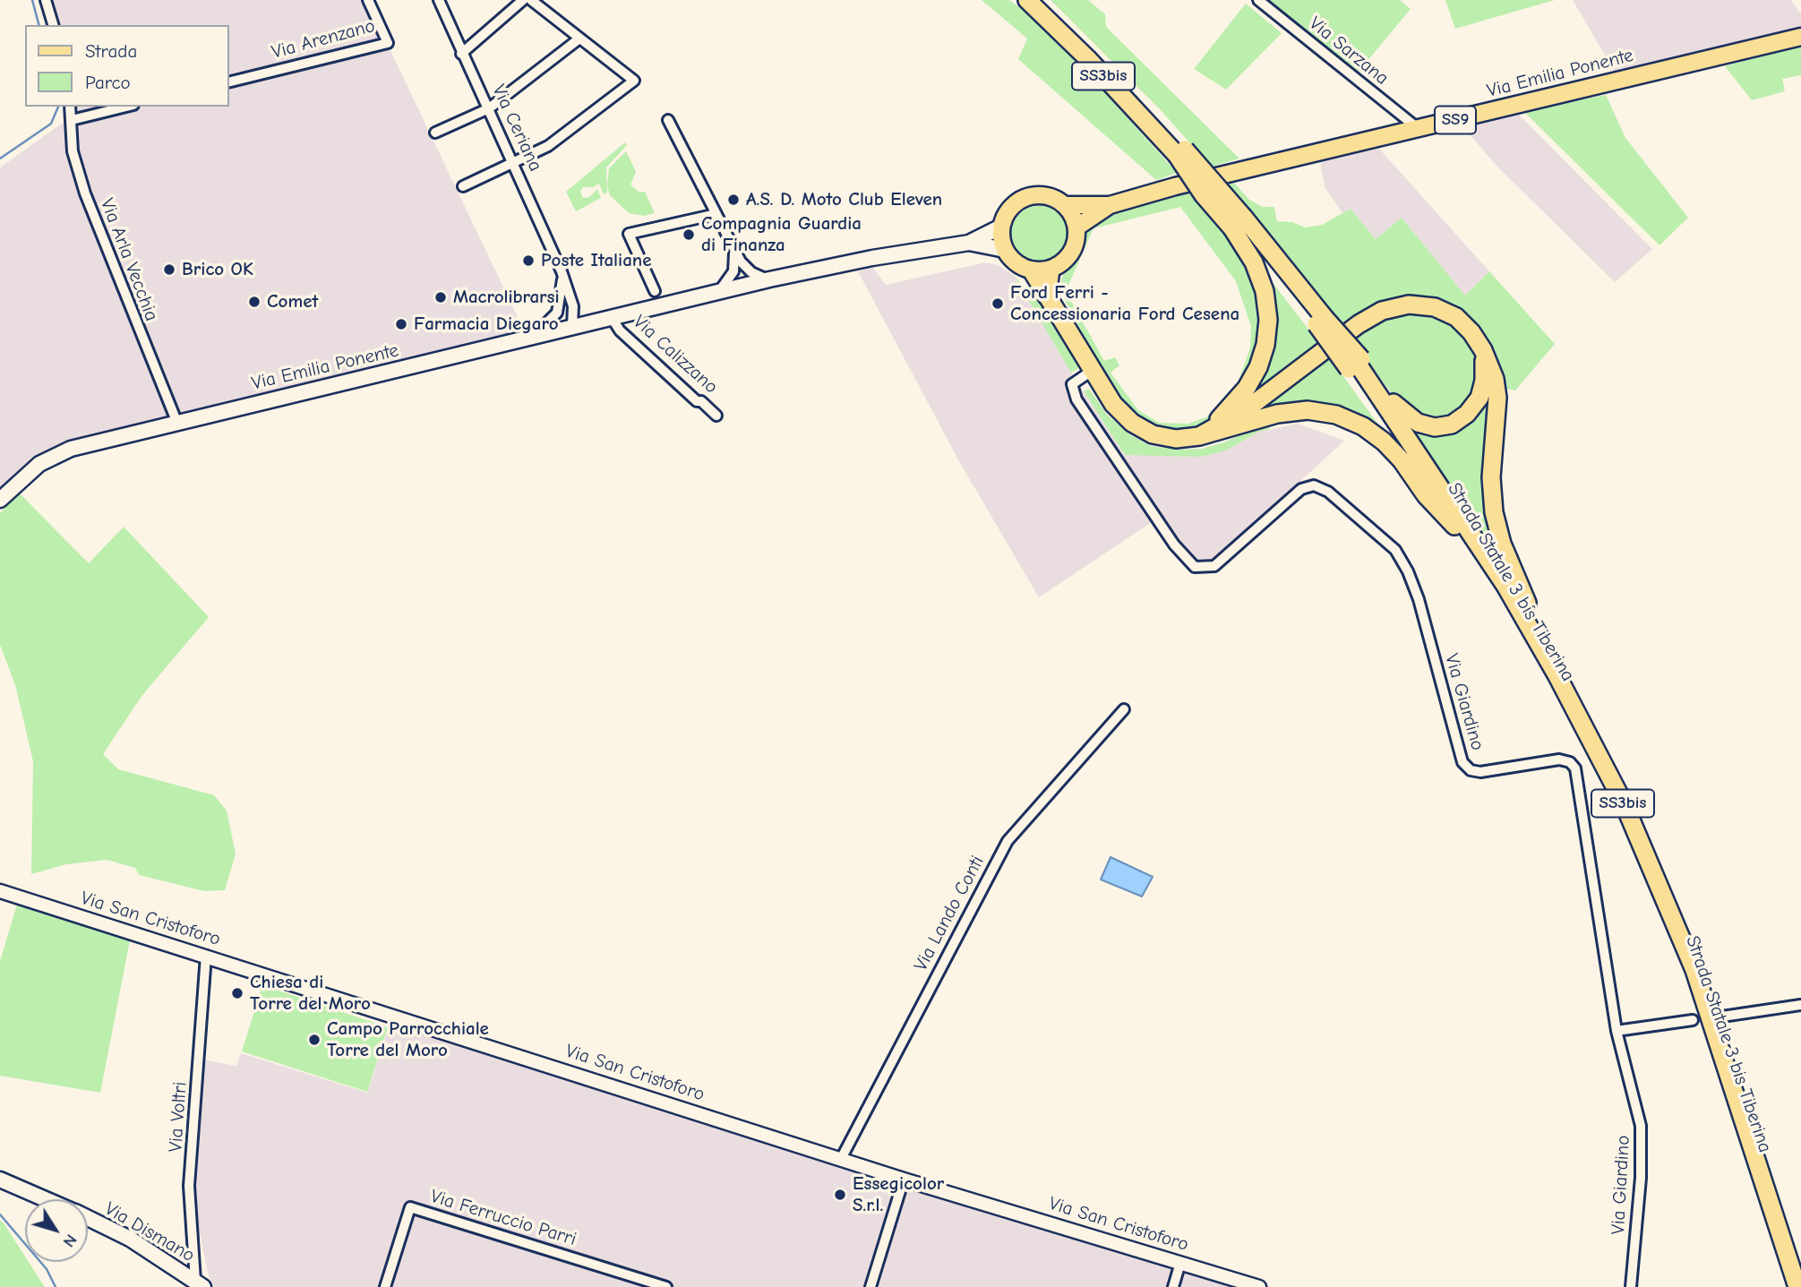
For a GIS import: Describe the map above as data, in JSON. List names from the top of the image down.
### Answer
{
  "streets": {
    "highway": ["SS3bis", "Strada Statale 3 bis Tiberina"],
    "main road": ["Via Emilia Ponente", "SS9", "Via Dismano"],
    "street": [
      "Via Arenzano",
      "Via Sarzana",
      "Via Ceriana",
      "Via Arla Vecchia",
      "Via Calizzano",
      "Via Giardino",
      "Via Lando Conti",
      "Via San Cristoforo",
      "Via Voltri",
      "Via Ferruccio Parri"
    ]
  },
  "crossings": [
    ["Via Sarzana", "Via Emilia Ponente"],
    ["Via Emilia Ponente", "Via Ceriana"],
    ["Via Emilia Ponente", "Via Arla Vecchia"],
    ["Via Emilia Ponente", "Via Calizzano"],
    ["Via Lando Conti", "Via San Cristoforo"],
    ["Via San Cristoforo", "Via Voltri"],
    ["Via Voltri", "Via Dismano"]
  ],
  "places": [
    "A.S. D. Moto Club Eleven",
    "Compagnia Guardia di Finanza",
    "Poste Italiane",
    "Brico OK",
    "Macrolibrarsi",
    "Comet",
    "Ford Ferri - Concessionaria Ford Cesena",
    "Farmacia Diegaro",
    "Chiesa di Torre del Moro",
    "Campo Parrocchiale Torre del Moro",
    "Essegicolor S.r.l."
  ],
  "legend": ["Strada", "Parco"],
  "north": "bottom right"
}
